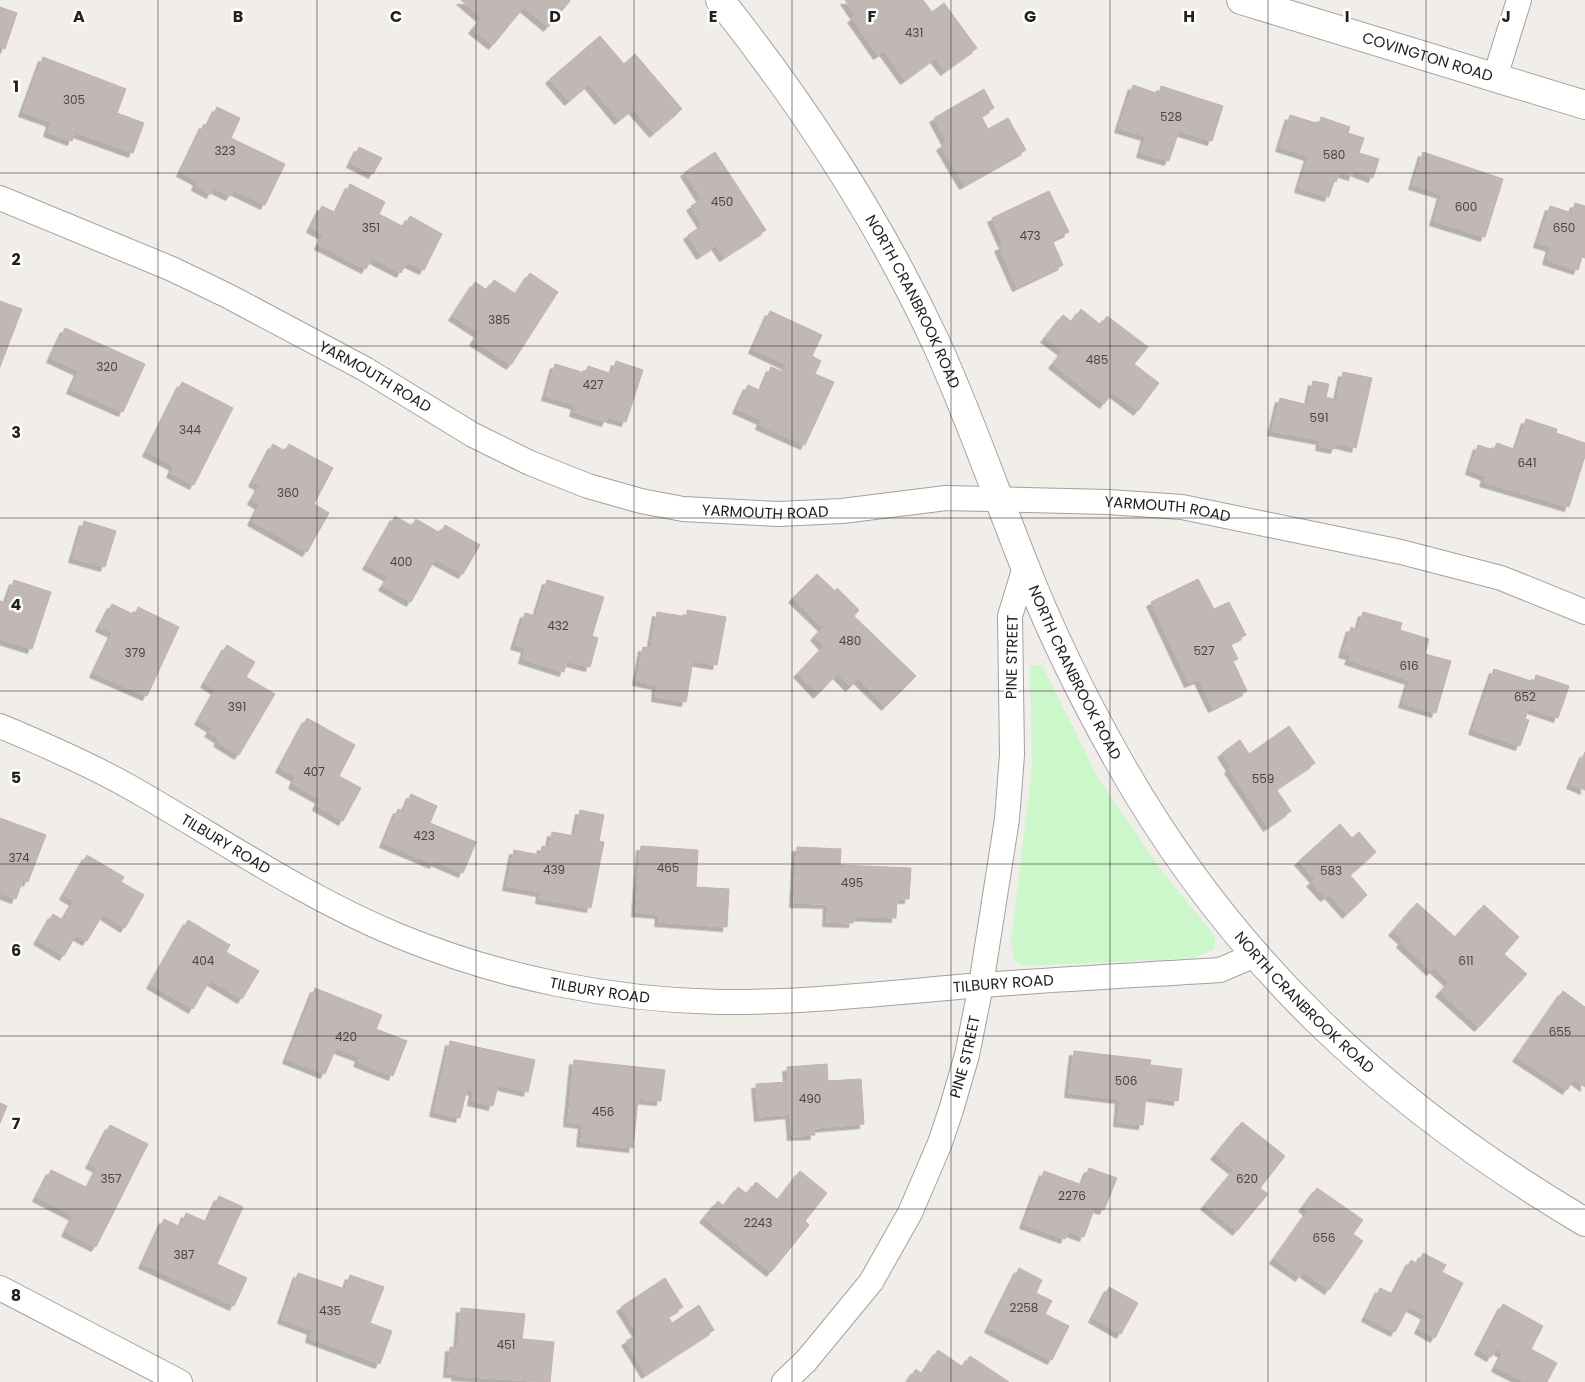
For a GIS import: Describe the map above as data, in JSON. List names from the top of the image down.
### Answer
{
  "streets": {
    "street": [
      "COVINGTON ROAD",
      "NORTH CRANBROOK ROAD",
      "YARMOUTH ROAD",
      "PINE STREET",
      "TILBURY ROAD"
    ]
  },
  "crossings": [
    ["NORTH CRANBROOK ROAD", "YARMOUTH ROAD"],
    ["NORTH CRANBROOK ROAD", "PINE STREET"],
    ["NORTH CRANBROOK ROAD", "TILBURY ROAD"],
    ["PINE STREET", "TILBURY ROAD"]
  ],
  "house_numbers": [
    "431",
    "305",
    "528",
    "323",
    "580",
    "450",
    "600",
    "351",
    "650",
    "473",
    "385",
    "485",
    "320",
    "427",
    "591",
    "344",
    "641",
    "360",
    "400",
    "432",
    "480",
    "527",
    "379",
    "616",
    "652",
    "391",
    "407",
    "559",
    "423",
    "374",
    "465",
    "439",
    "583",
    "495",
    "404",
    "611",
    "655",
    "420",
    "506",
    "490",
    "456",
    "357",
    "620",
    "2276",
    "2243",
    "656",
    "387",
    "2258",
    "435",
    "451"
  ],
  "grid": {
    "columns": [
      "A",
      "B",
      "C",
      "D",
      "E",
      "F",
      "G",
      "H",
      "I",
      "J"
    ],
    "rows": [
      "1",
      "2",
      "3",
      "4",
      "5",
      "6",
      "7",
      "8"
    ]
  }
}
